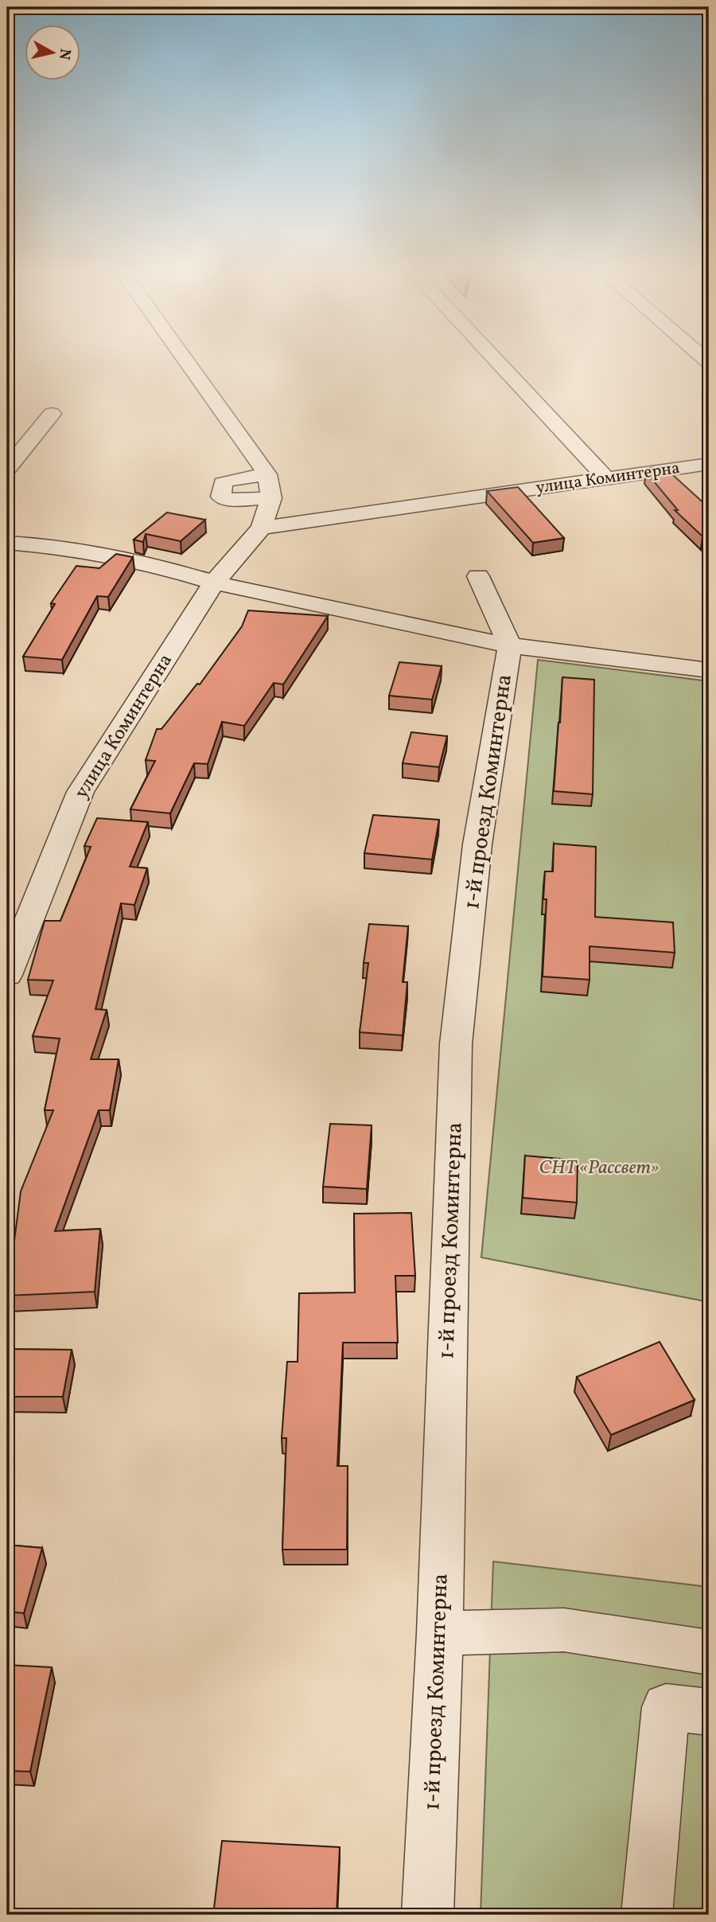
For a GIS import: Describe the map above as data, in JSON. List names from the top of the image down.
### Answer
{
  "streets": {
    "street": ["улица Коминтерна", "1-й проезд Коминтерна"]
  },
  "parks": ["СНТ «Рассвет»"],
  "north": "right"
}
